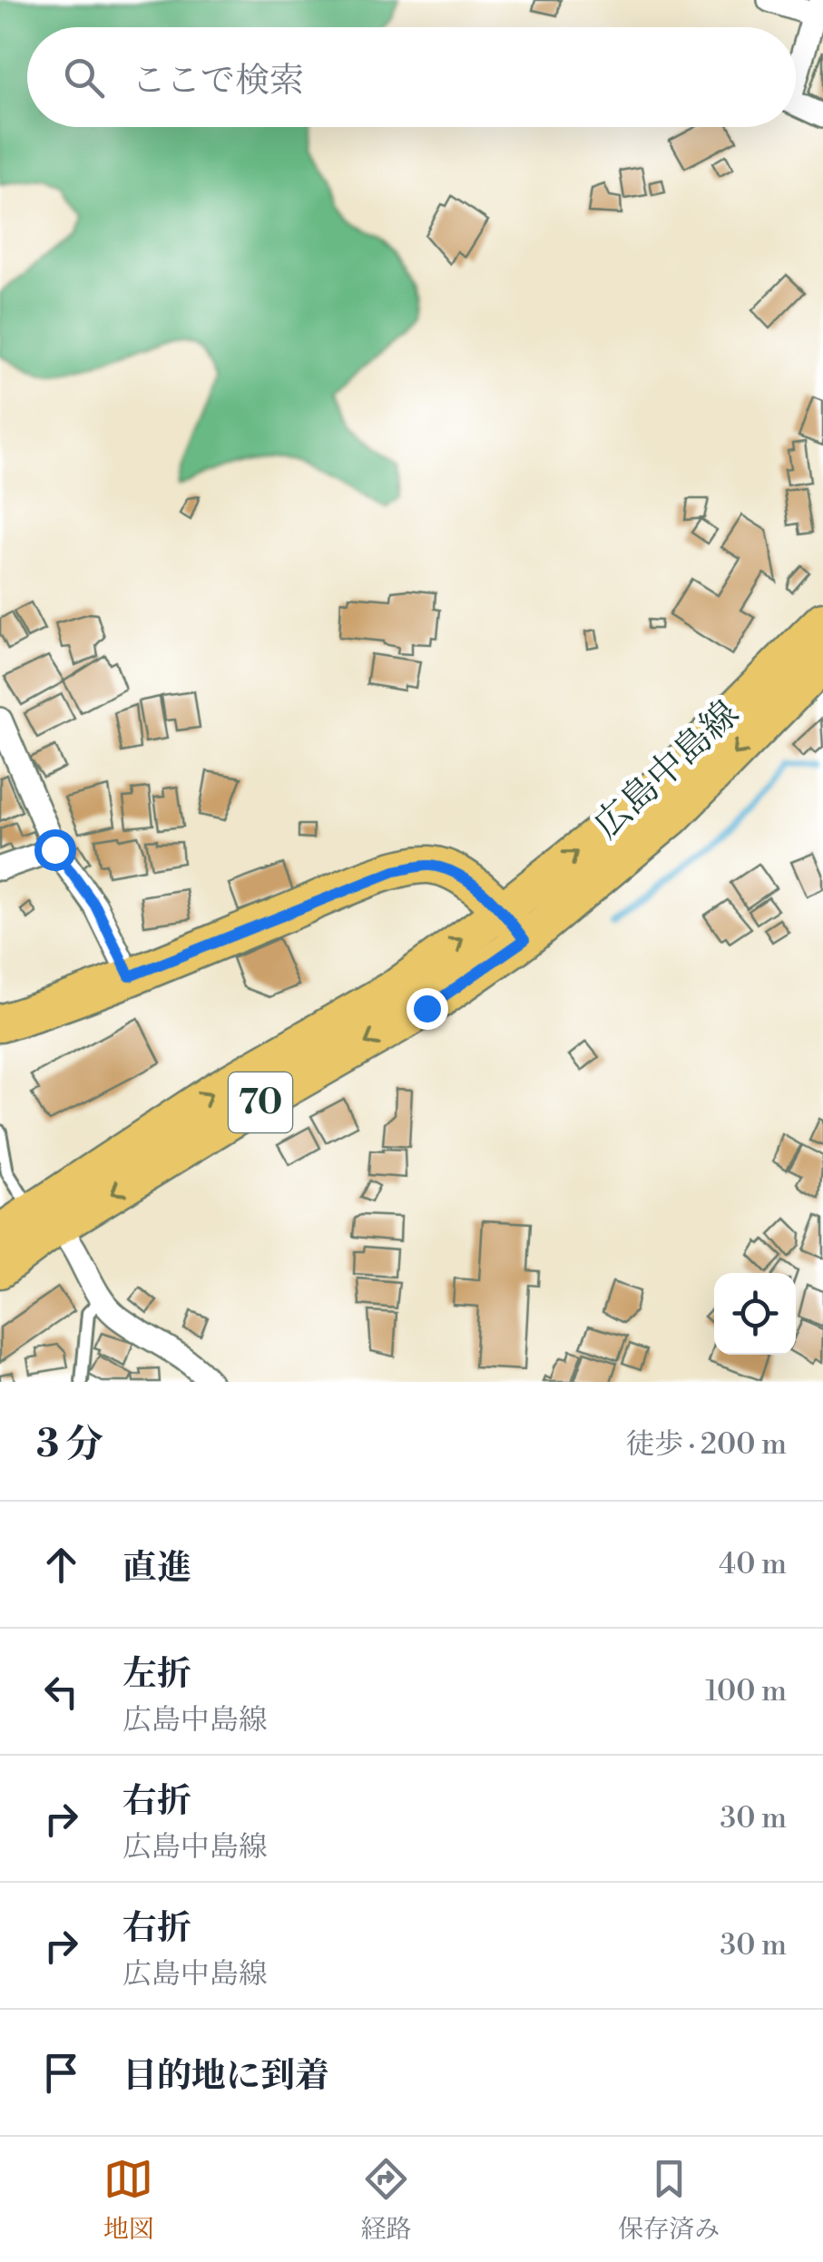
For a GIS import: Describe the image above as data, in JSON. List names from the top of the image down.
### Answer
{
  "streets": {
    "main road": ["広島中島線", "70"]
  },
  "page": {
    "search": "ここで検索",
    "heading": ["3 分", "徒歩 · 200 m"],
    "list": [
      ["直進", "40 m"],
      ["左折", "広島中島線", "100 m"],
      ["右折", "広島中島線", "30 m"],
      ["右折", "広島中島線", "30 m"],
      "目的地に到着"
    ],
    "nav": ["地図", "経路", "保存済み"]
  }
}
